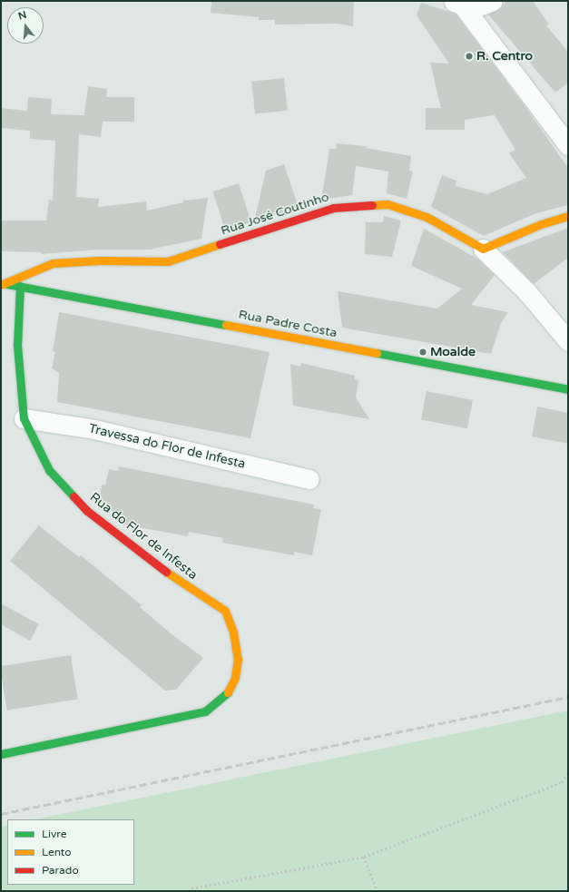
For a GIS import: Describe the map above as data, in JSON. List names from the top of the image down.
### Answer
{
  "streets": {
    "street": [
      "Rua José Coutinho",
      "Rua Padre Costa",
      "Travessa do Flor de Infesta",
      "Rua do Flor de Infesta"
    ]
  },
  "crossings": [
    ["Rua José Coutinho", "Rua Padre Costa"],
    ["Rua Padre Costa", "Rua do Flor de Infesta"],
    ["Travessa do Flor de Infesta", "Rua do Flor de Infesta"]
  ],
  "places": ["R. Centro", "Moalde"],
  "legend": ["Livre", "Lento", "Parado"],
  "north": "top"
}
